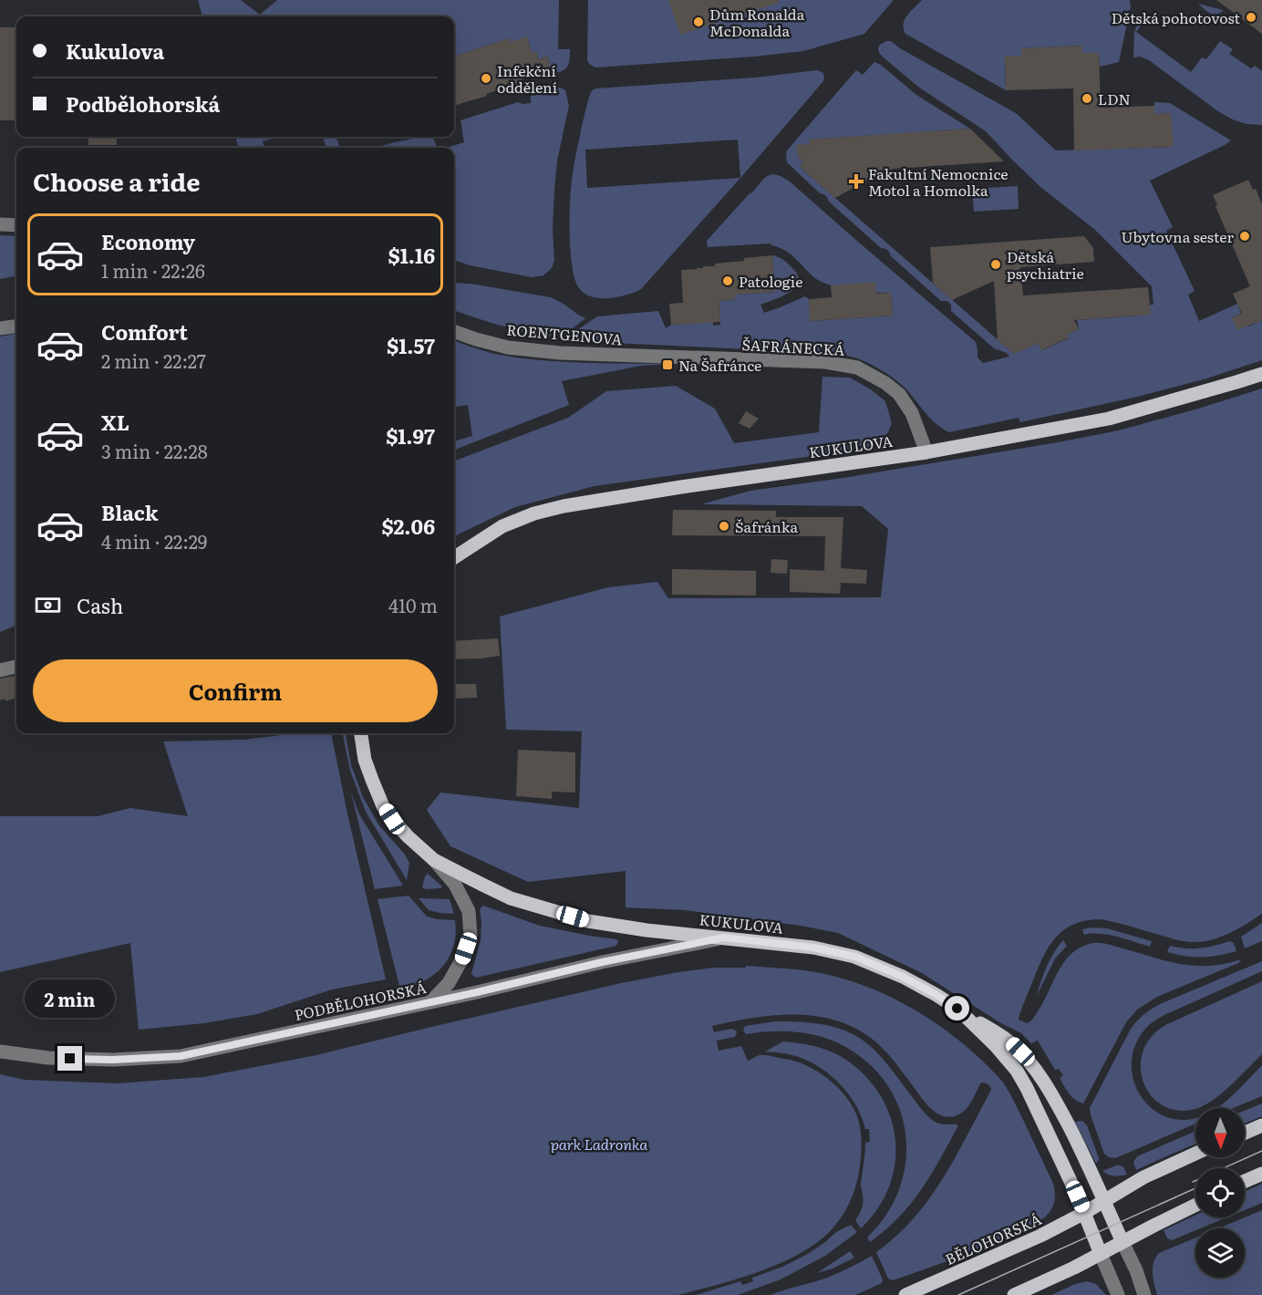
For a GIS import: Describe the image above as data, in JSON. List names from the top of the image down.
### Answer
{
  "streets": {
    "main road": ["KUKULOVA", "BĚLOHORSKÁ"],
    "street": ["ROENTGENOVA", "ŠAFRÁNECKÁ", "PODBĚLOHORSKÁ"]
  },
  "crossings": [
    ["ROENTGENOVA", "ŠAFRÁNECKÁ"],
    ["ŠAFRÁNECKÁ", "KUKULOVA"],
    ["KUKULOVA", "PODBĚLOHORSKÁ"],
    ["KUKULOVA", "BĚLOHORSKÁ"]
  ],
  "parks": ["park Ladronka"],
  "places": {
    "other": [
      "Dětská pohotovost",
      "Dům Ronalda McDonalda",
      "Infekční oddělení",
      "LDN",
      "Ubytovna sester",
      "Dětská psychiatrie",
      "Patologie",
      "Šafránka"
    ],
    "health": ["Fakultní Nemocnice Motol a Homolka"],
    "transit": ["Na Šafránce"]
  },
  "north": "bottom",
  "page": {
    "banner": ["Kukulova", "Podbělohorská"],
    "heading": "Choose a ride",
    "list": [
      {
        "name": "Economy",
        "note": "1 min · 22:26",
        "value": "$1.16"
      },
      {
        "name": "Comfort",
        "note": "2 min · 22:27",
        "value": "$1.57"
      },
      {
        "name": "XL",
        "note": "3 min · 22:28",
        "value": "$1.97"
      },
      {
        "name": "Black",
        "note": "4 min · 22:29",
        "value": "$2.06"
      }
    ],
    "pay": ["Cash", "410 m"],
    "buttons": "Confirm",
    "bubble": "2 min"
  }
}
